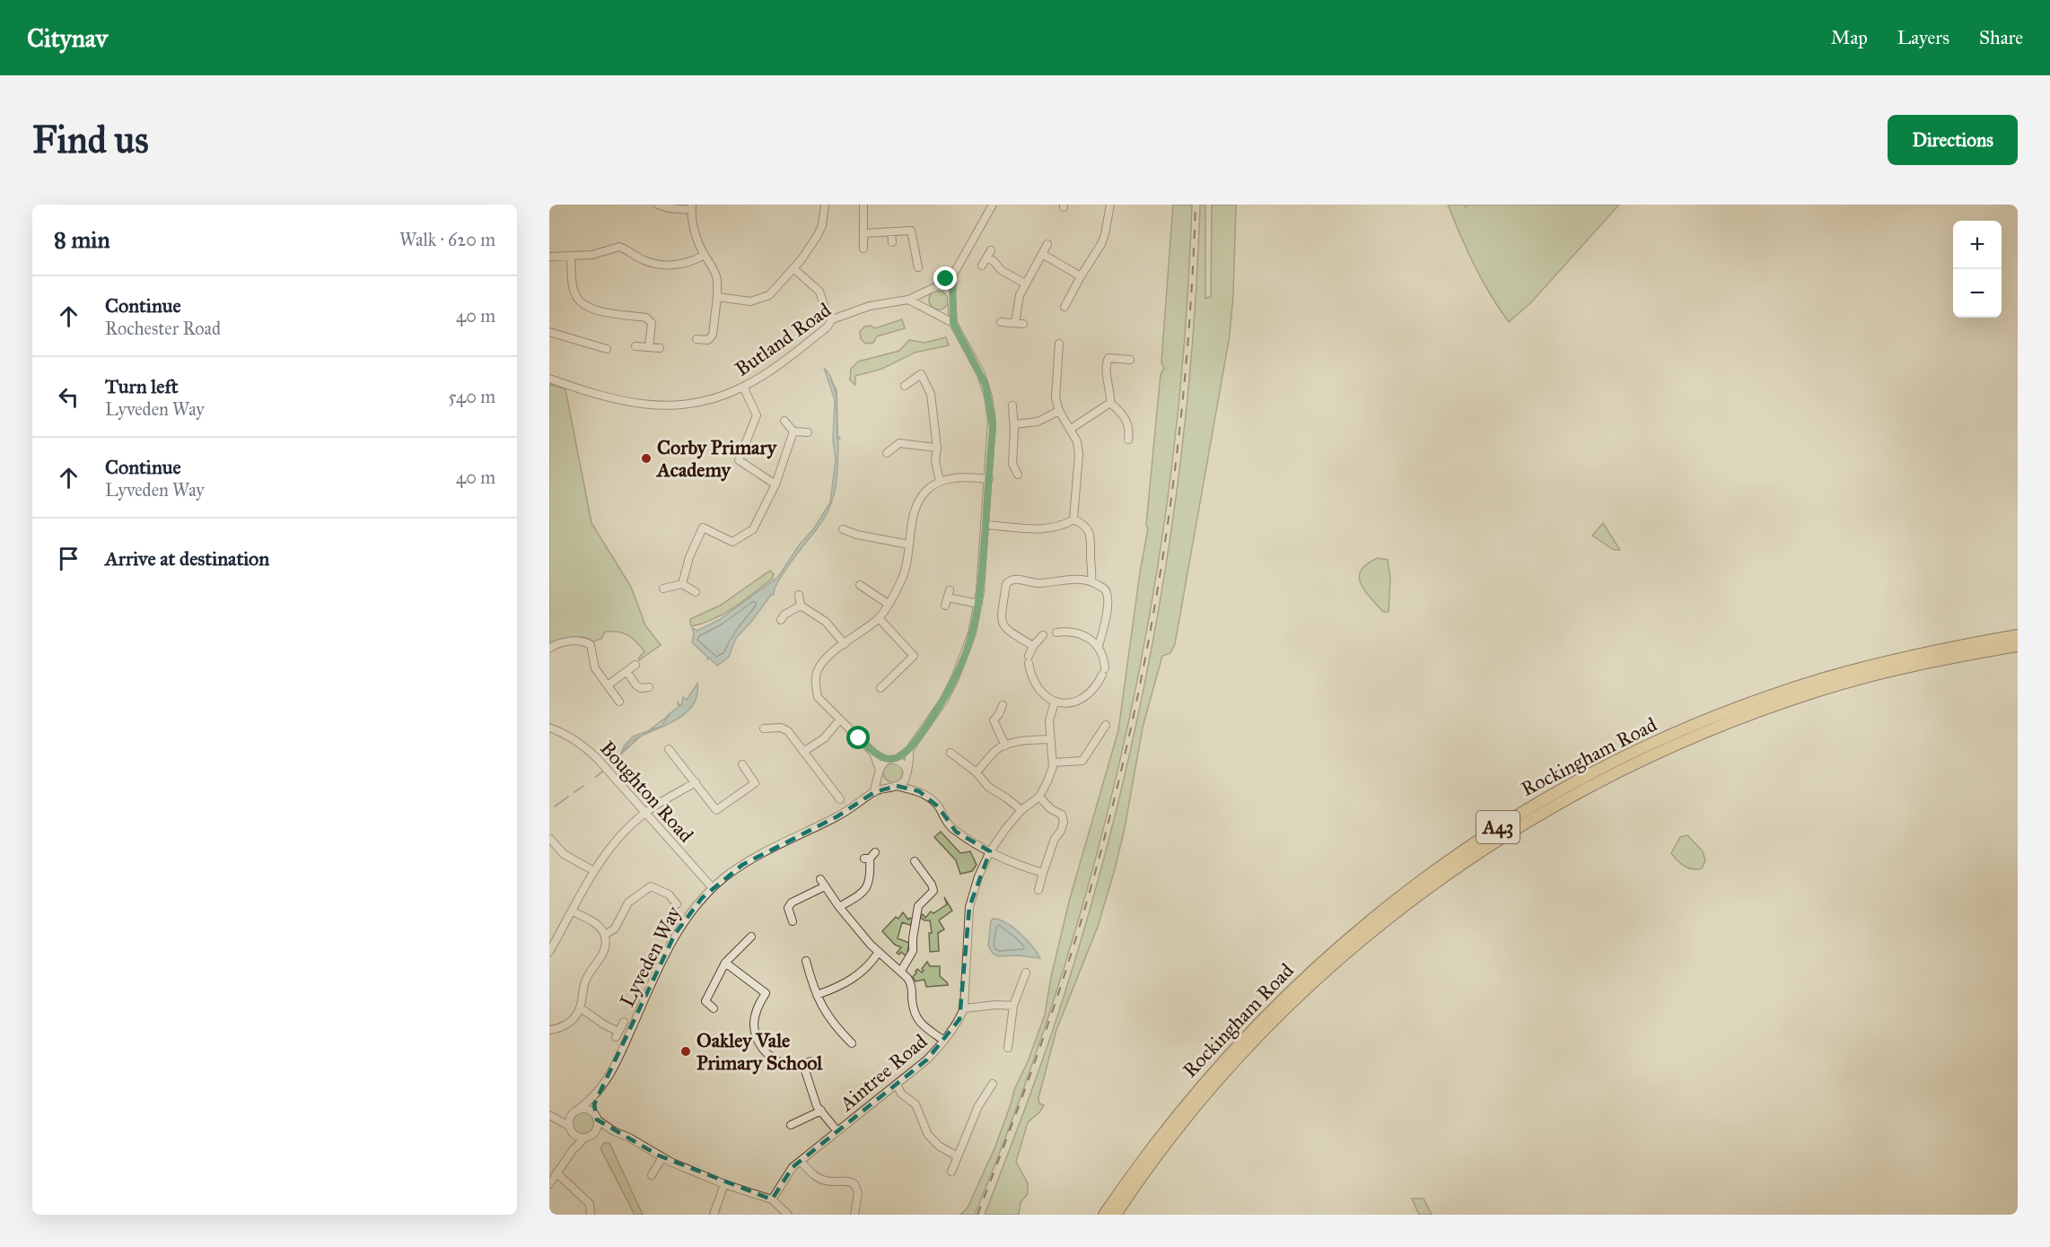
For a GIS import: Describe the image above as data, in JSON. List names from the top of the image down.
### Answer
{
  "streets": {
    "highway": ["Rockingham Road", "A43"],
    "street": [
      "Butland Road",
      "Boughton Road",
      "Lyveden Way",
      "Aintree Road"
    ]
  },
  "crossings": [
    ["Boughton Road", "Lyveden Way"]
  ],
  "places": ["Corby Primary Academy", "Oakley Vale Primary School"],
  "page": {
    "header": "Citynav",
    "nav": ["Map", "Layers", "Share"],
    "buttons": "Directions",
    "title": "Find us",
    "heading": ["8 min", "Walk · 620 m"],
    "map_buttons": ["+", "−"],
    "list": [
      ["Continue", "Rochester Road", "40 m"],
      ["Turn left", "Lyveden Way", "540 m"],
      ["Continue", "Lyveden Way", "40 m"],
      "Arrive at destination"
    ]
  }
}
